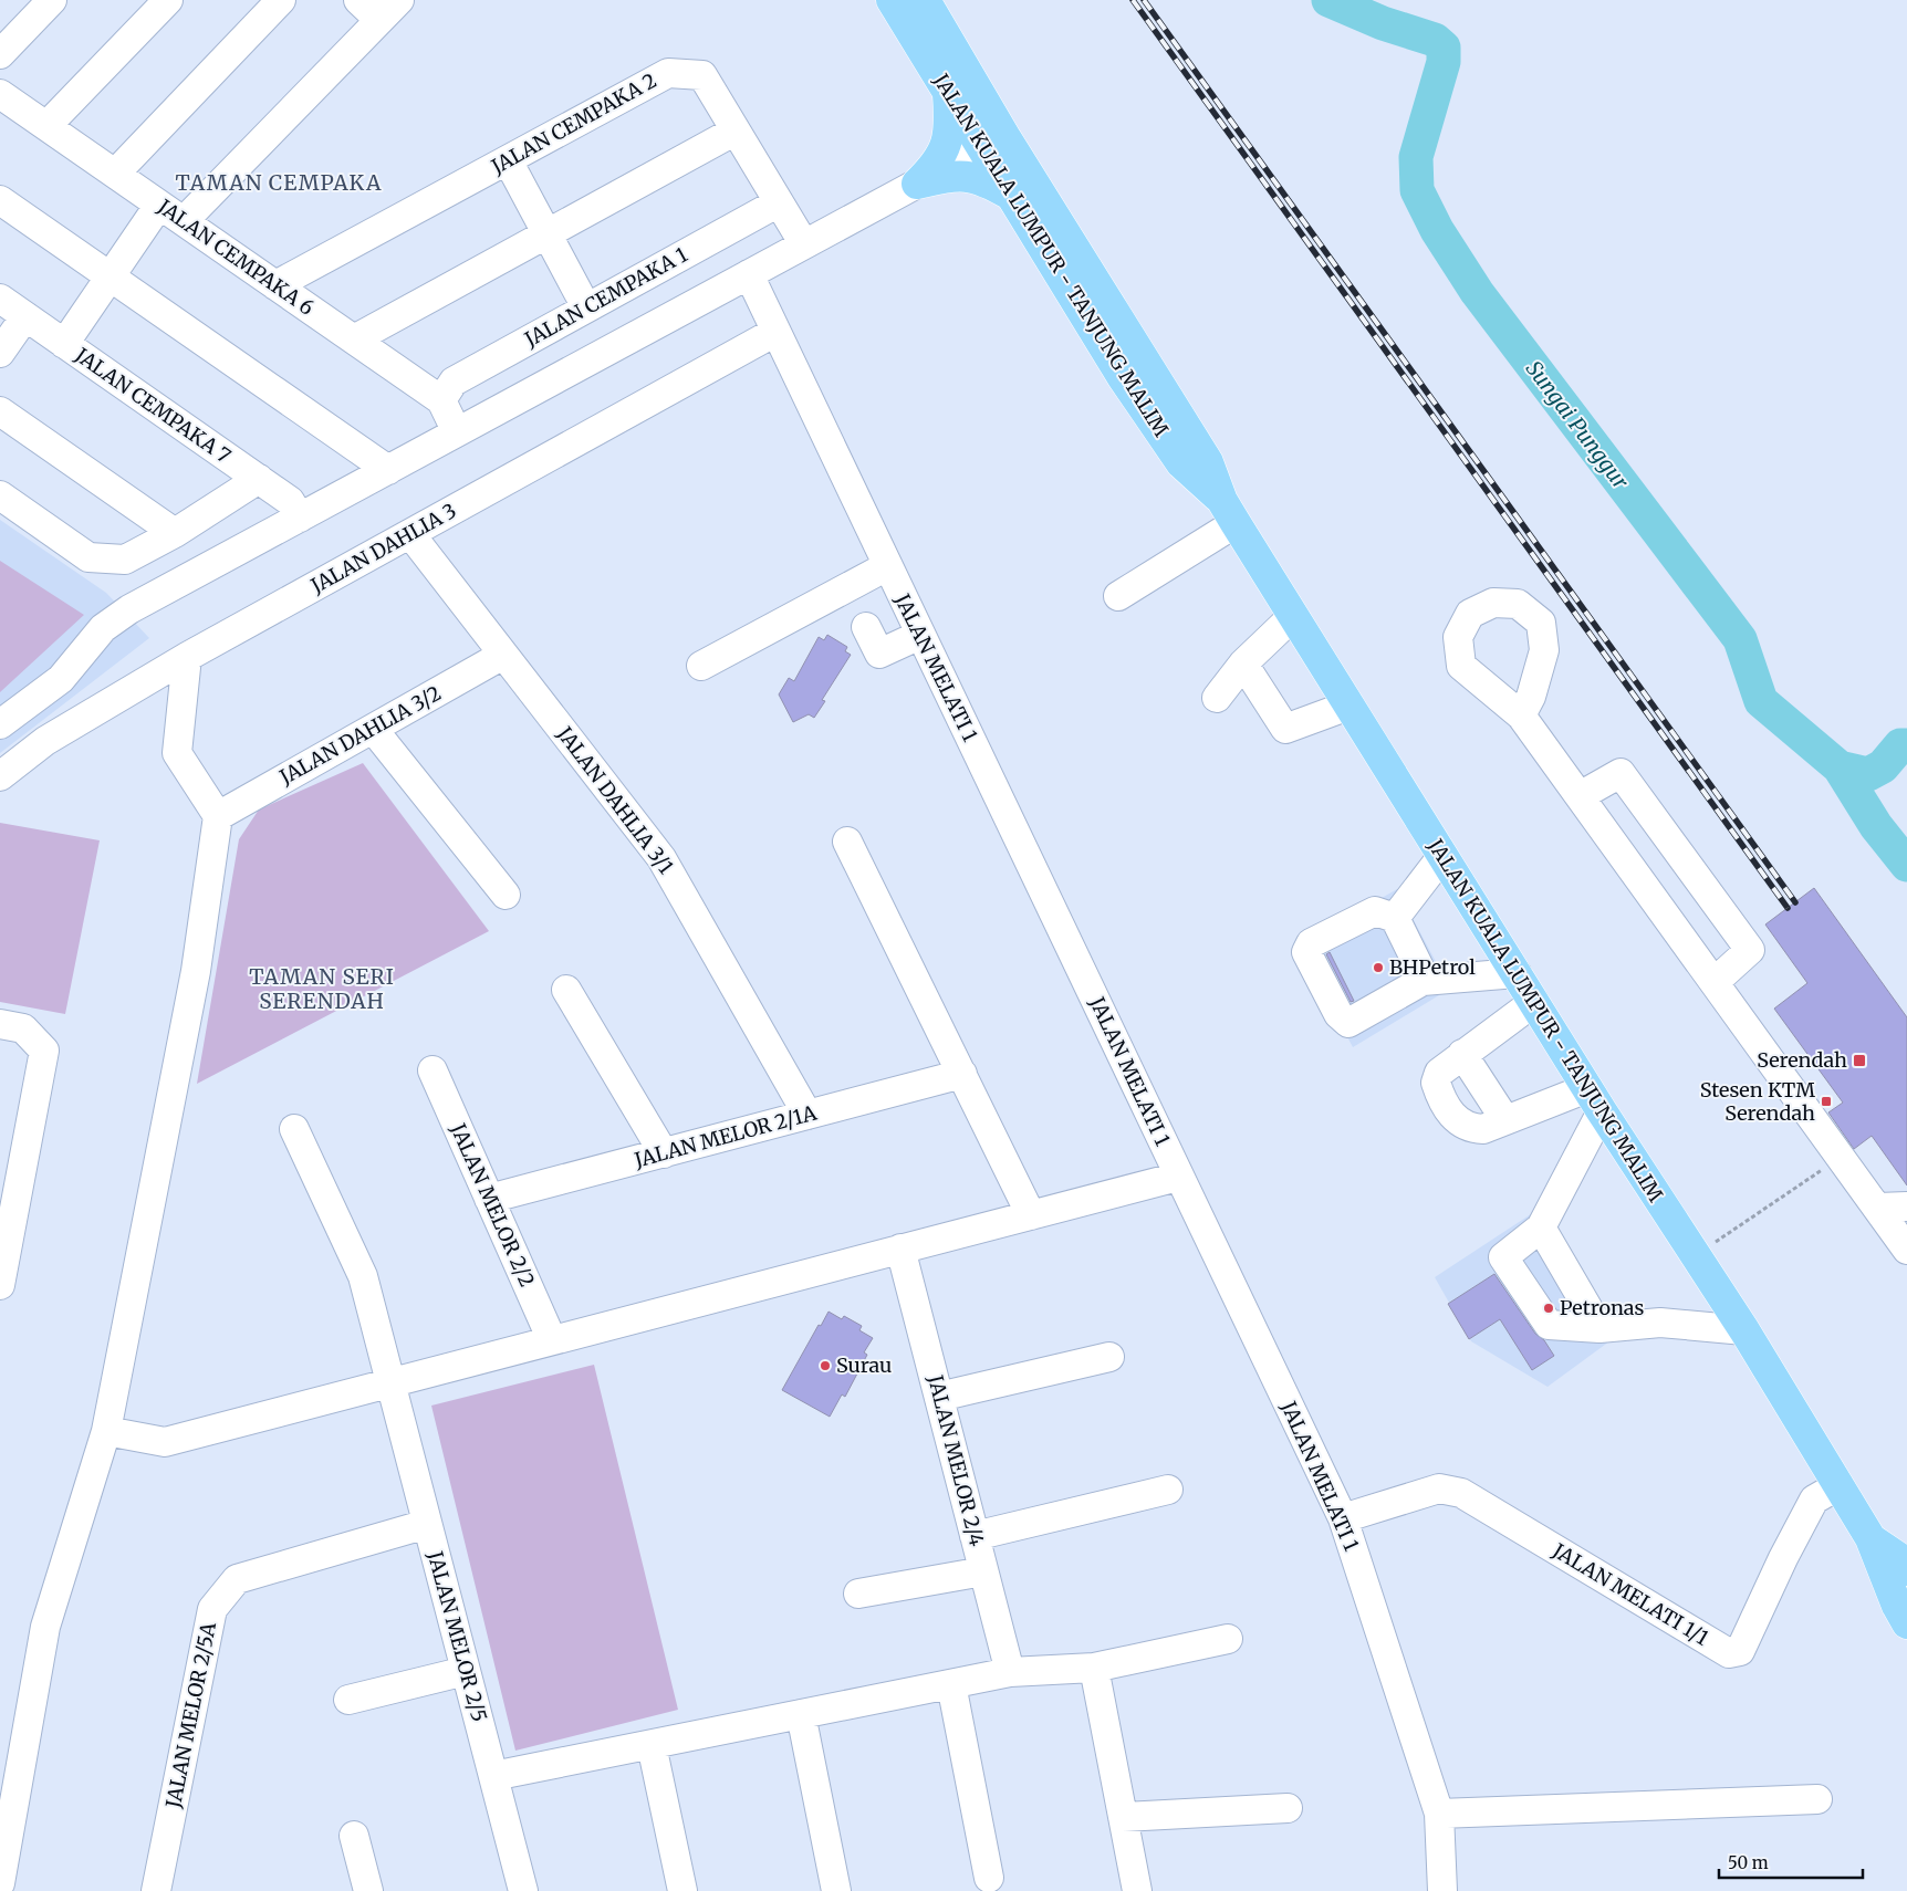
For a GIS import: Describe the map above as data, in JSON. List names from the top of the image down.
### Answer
{
  "streets": {
    "main road": ["JALAN KUALA LUMPUR - TANJUNG MALIM"],
    "street": [
      "JALAN CEMPAKA 2",
      "JALAN CEMPAKA 6",
      "JALAN CEMPAKA 1",
      "JALAN CEMPAKA 7",
      "JALAN DAHLIA 3",
      "JALAN MELATI 1",
      "JALAN DAHLIA 3/2",
      "JALAN DAHLIA 3/1",
      "JALAN MELOR 2/1A",
      "JALAN MELOR 2/2",
      "JALAN MELOR 2/4",
      "JALAN MELATI 1/1",
      "JALAN MELOR 2/5",
      "JALAN MELOR 2/5A"
    ]
  },
  "crossings": [
    ["JALAN CEMPAKA 2", "JALAN CEMPAKA 6"],
    ["JALAN CEMPAKA 2", "JALAN CEMPAKA 1"],
    ["JALAN KUALA LUMPUR - TANJUNG MALIM", "JALAN MELATI 1/1"],
    ["JALAN CEMPAKA 6", "JALAN CEMPAKA 1"],
    ["JALAN DAHLIA 3", "JALAN MELATI 1"],
    ["JALAN DAHLIA 3", "JALAN DAHLIA 3/1"],
    ["JALAN MELATI 1", "JALAN MELATI 1/1"],
    ["JALAN DAHLIA 3/2", "JALAN DAHLIA 3/1"],
    ["JALAN DAHLIA 3/1", "JALAN MELOR 2/1A"],
    ["JALAN MELOR 2/1A", "JALAN MELOR 2/2"],
    ["JALAN MELOR 2/5", "JALAN MELOR 2/5A"]
  ],
  "districts": ["TAMAN CEMPAKA", "TAMAN SERI SERENDAH"],
  "water": ["Sungai Punggur"],
  "places": {
    "other": ["BHPetrol", "Petronas", "Surau"],
    "transit": ["Serendah", "Stesen KTM Serendah"]
  },
  "scale_bar": "50 m"
}
